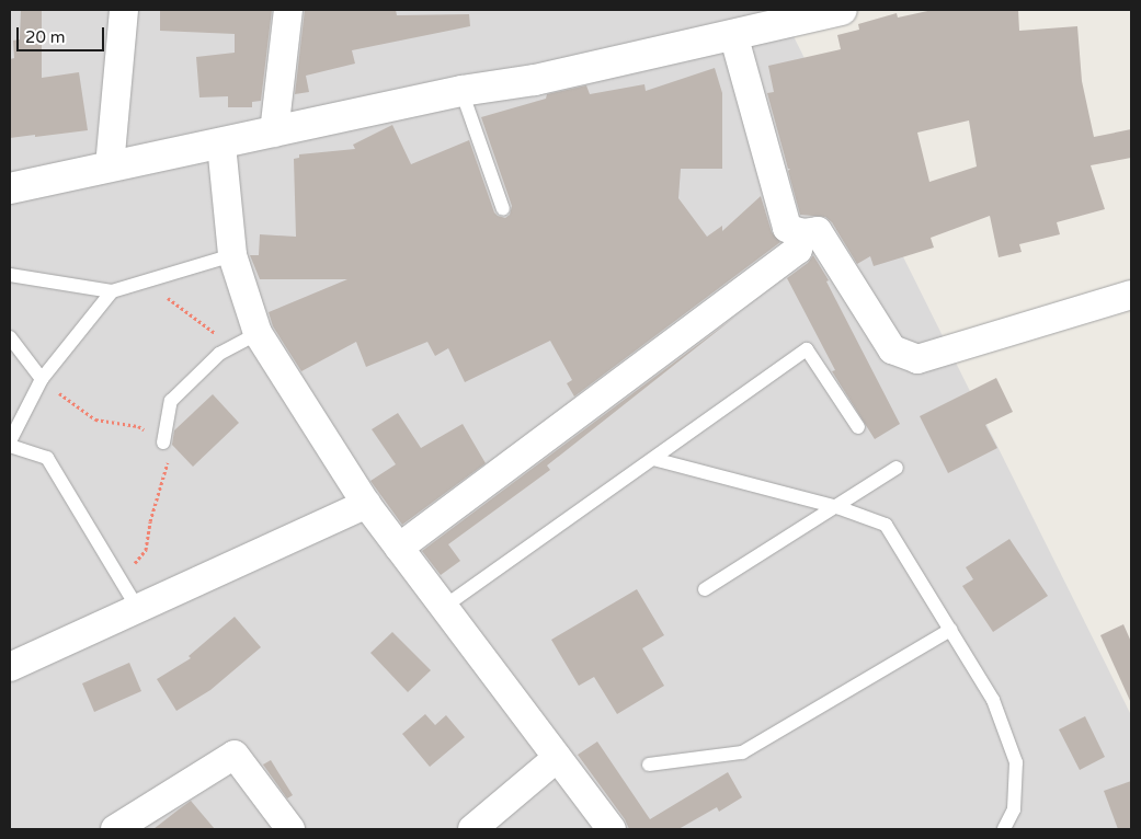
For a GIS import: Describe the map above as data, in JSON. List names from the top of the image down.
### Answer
{
  "scale_bar": "20 m"
}
